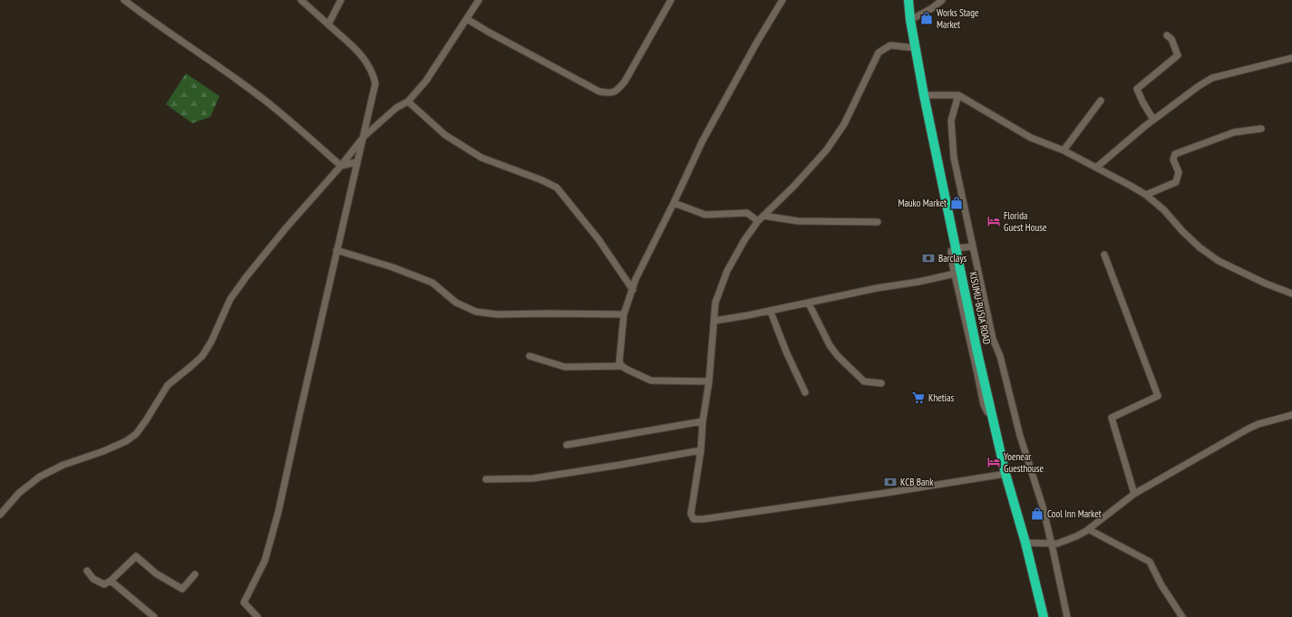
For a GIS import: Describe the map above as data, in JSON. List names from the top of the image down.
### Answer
{
  "streets": {
    "highway": ["KISUMU-BUSIA ROAD"]
  },
  "places": {
    "shop": ["Works Stage Market", "Mauko Market", "Cool Inn Market"],
    "hotel": ["Florida Guest House", "Yoenear Guesthouse"],
    "bank": ["Barclays", "KCB Bank"],
    "supermarket": ["Khetias"]
  }
}
